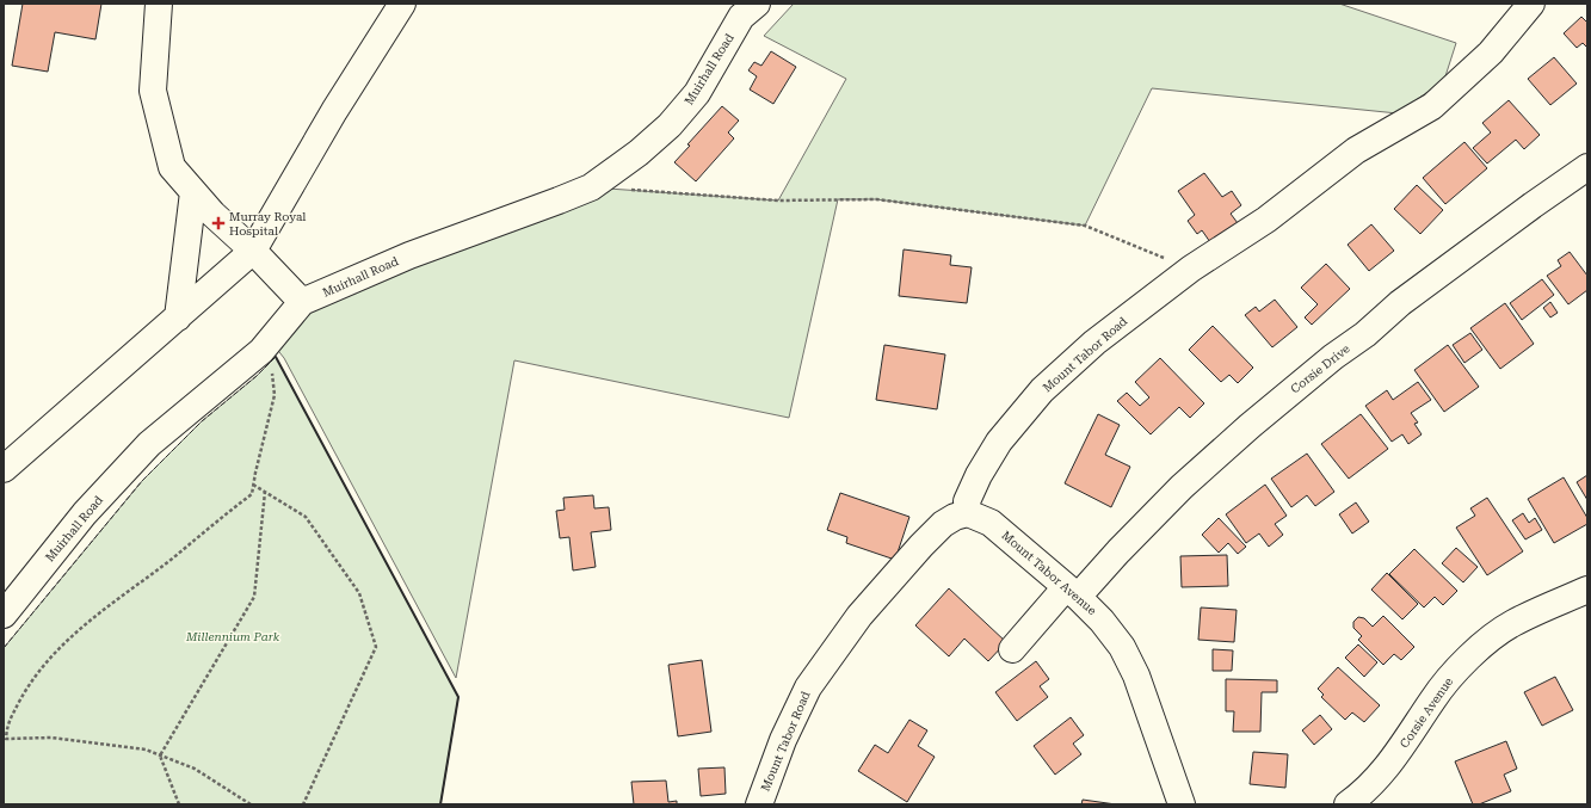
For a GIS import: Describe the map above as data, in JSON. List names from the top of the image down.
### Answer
{
  "streets": {
    "street": [
      "Muirhall Road",
      "Mount Tabor Road",
      "Corsie Drive",
      "Mount Tabor Avenue",
      "Corsie Avenue"
    ]
  },
  "crossings": [
    ["Mount Tabor Road", "Mount Tabor Avenue"],
    ["Corsie Drive", "Mount Tabor Avenue"]
  ],
  "parks": ["Millennium Park"],
  "places": {
    "health": ["Murray Royal Hospital"]
  }
}
